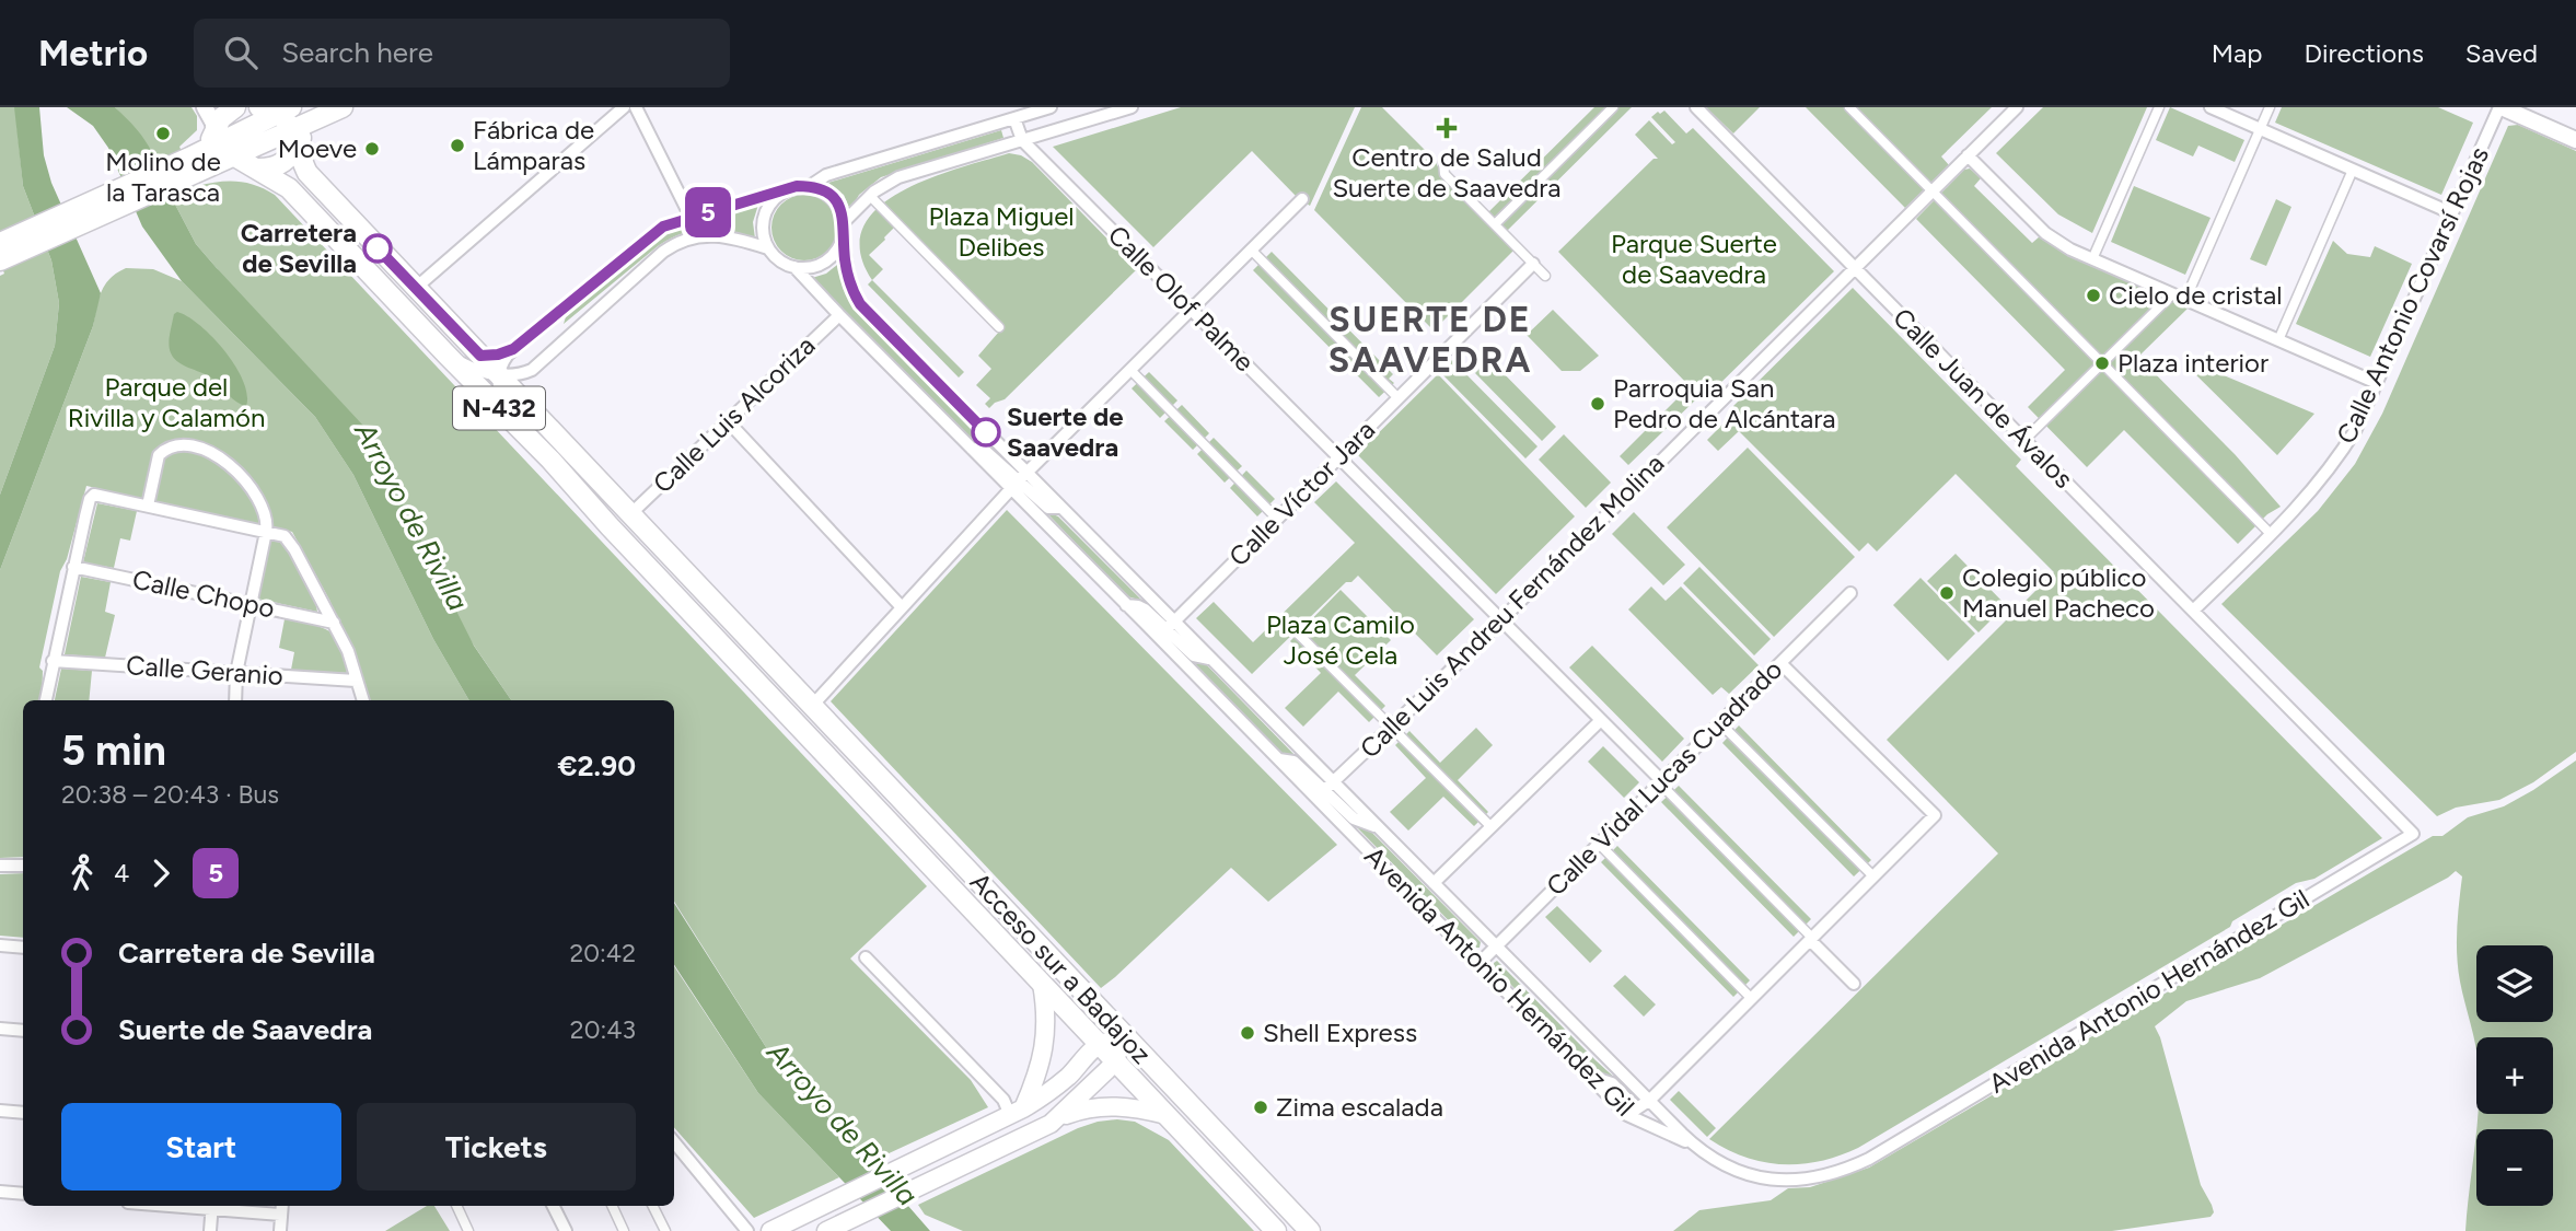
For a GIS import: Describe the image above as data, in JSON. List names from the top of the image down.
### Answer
{
  "streets": {
    "highway": ["N-432", "Acceso sur a Badajoz"],
    "street": [
      "Calle Antonio Covarsí Rojas",
      "Calle Olof Palme",
      "Calle Juan de Ávalos",
      "Calle Luis Alcoriza",
      "Calle Víctor Jara",
      "Calle Chopo",
      "Calle Luis Andreu Fernández Molina",
      "Calle Geranio",
      "Calle Vidal Lucas Cuadrado",
      "Avenida Antonio Hernández Gil"
    ]
  },
  "crossings": [
    ["Calle Antonio Covarsí Rojas", "Calle Juan de Ávalos"],
    ["Calle Olof Palme", "Calle Víctor Jara"],
    ["Calle Olof Palme", "Calle Luis Andreu Fernández Molina"],
    ["Calle Olof Palme", "Calle Vidal Lucas Cuadrado"],
    ["Calle Juan de Ávalos", "Calle Luis Andreu Fernández Molina"],
    ["Calle Juan de Ávalos", "Avenida Antonio Hernández Gil"],
    ["N-432", "Acceso sur a Badajoz"],
    ["Calle Luis Alcoriza", "Avenida Antonio Hernández Gil"],
    ["Calle Víctor Jara", "Avenida Antonio Hernández Gil"],
    ["Calle Luis Andreu Fernández Molina", "Avenida Antonio Hernández Gil"],
    ["Calle Vidal Lucas Cuadrado", "Avenida Antonio Hernández Gil"]
  ],
  "districts": ["SUERTE DE SAAVEDRA"],
  "water": ["Arroyo de Rivilla"],
  "parks": [
    "Plaza Miguel Delibes",
    "Parque Suerte de Saavedra",
    "Parque del Rivilla y Calamón",
    "Plaza Camilo José Cela"
  ],
  "places": {
    "health": ["Centro de Salud Suerte de Saavedra"],
    "other": [
      "Molino de la Tarasca",
      "Fábrica de Lámparas",
      "Moeve",
      "Carretera de Sevilla",
      "Cielo de cristal",
      "Plaza interior",
      "Parroquia San Pedro de Alcántara",
      "Suerte de Saavedra",
      "Colegio público Manuel Pacheco",
      "Shell Express",
      "Zima escalada"
    ]
  },
  "lines": ["bus line 5"],
  "page": {
    "header": "Metrio",
    "search": "Search here",
    "nav": ["Map", "Directions", "Saved"],
    "on_map": "5",
    "heading": ["5 min", "20:38 – 20:43 · Bus", "€2.90"],
    "legs": ["4", "5"],
    "list": [
      {
        "name": "Carretera de Sevilla",
        "value": "20:42"
      },
      {
        "name": "Suerte de Saavedra",
        "value": "20:43"
      }
    ],
    "map_buttons": ["+", "−"],
    "buttons": ["Start", "Tickets"]
  }
}
